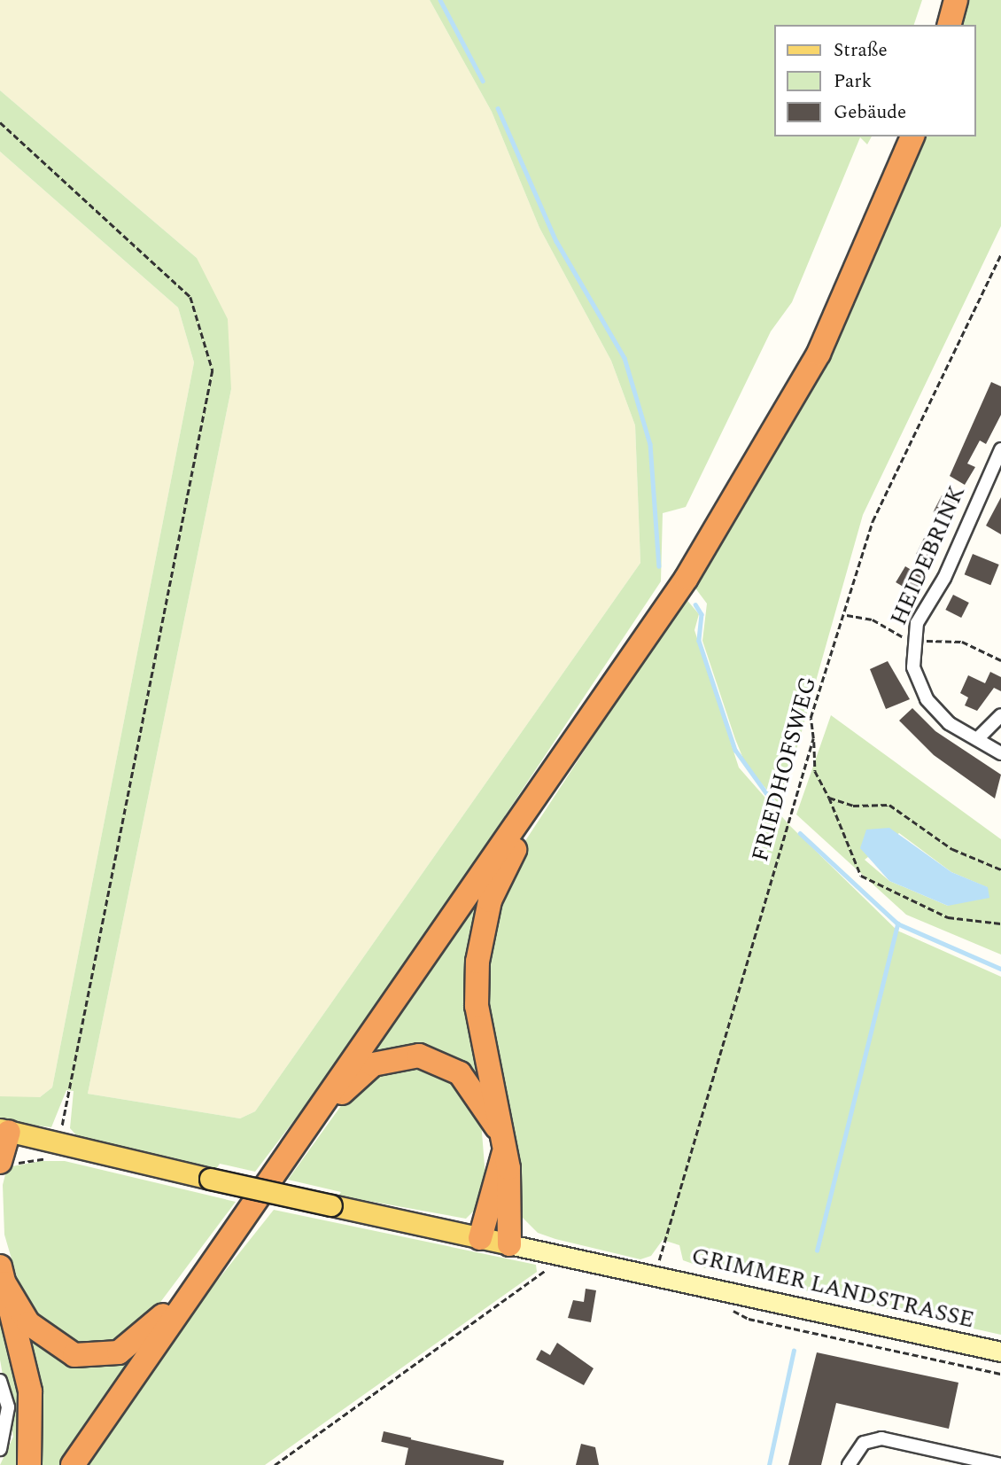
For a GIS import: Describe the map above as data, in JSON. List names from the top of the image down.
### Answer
{
  "streets": {
    "main road": ["GRIMMER LANDSTRASSE"],
    "street": ["HEIDEBRINK"],
    "path": ["FRIEDHOFSWEG"]
  },
  "crossings": [
    ["FRIEDHOFSWEG", "GRIMMER LANDSTRASSE"]
  ],
  "legend": ["Straße", "Park", "Gebäude"]
}
